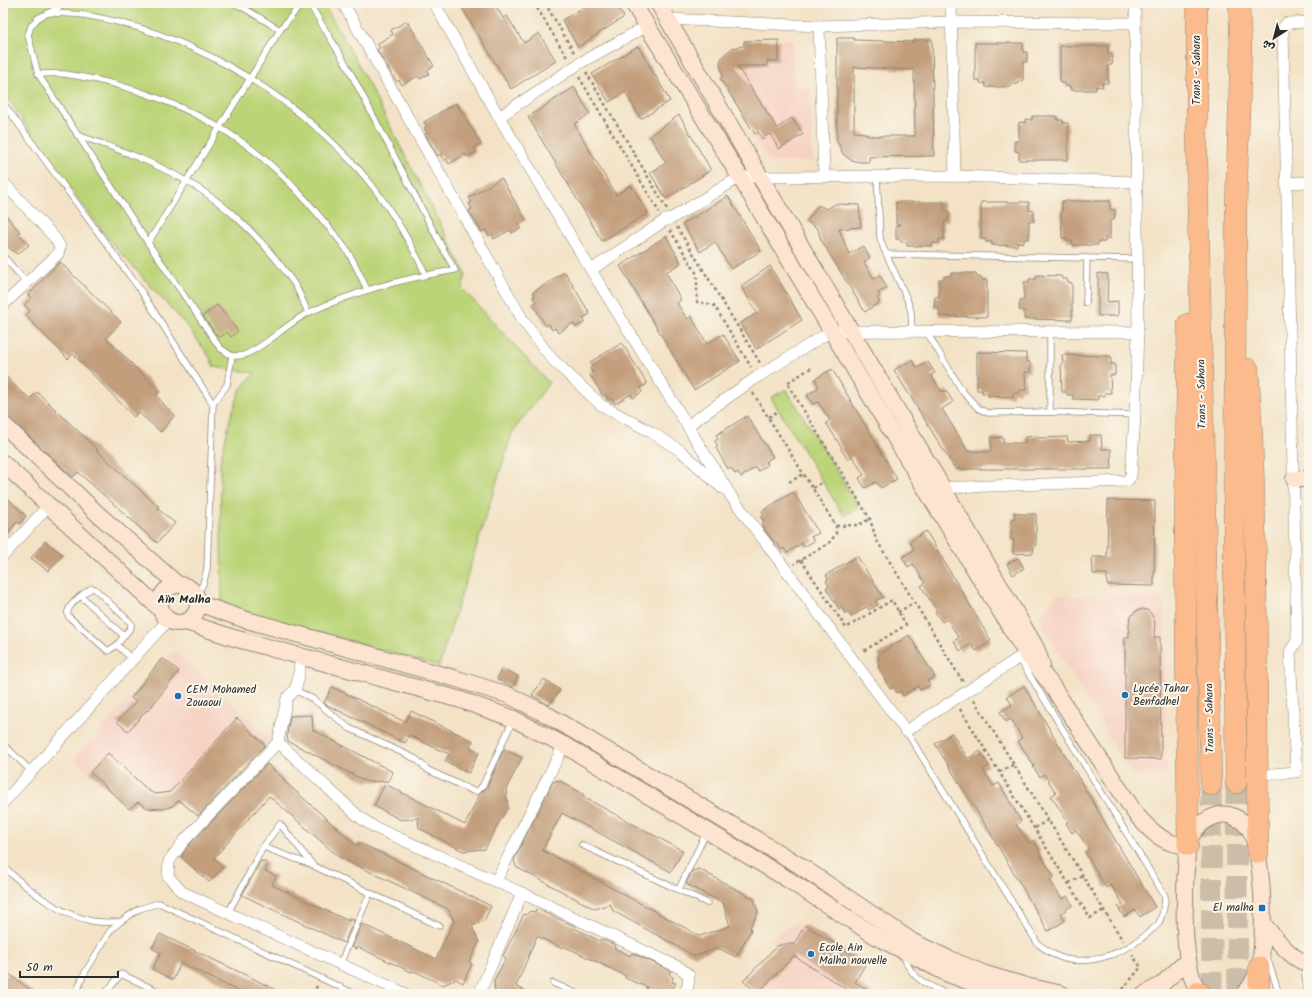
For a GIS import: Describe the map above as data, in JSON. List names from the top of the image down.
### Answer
{
  "streets": {
    "highway": ["Trans - Sahara"]
  },
  "districts": ["Aïn Malha"],
  "places": {
    "other": ["Lycée Tahar Benfadhel", "CEM Mohamed Zouaoui", "Ecole Ain Malha nouvelle"],
    "transit": ["El malha"]
  },
  "scale_bar": "50 m",
  "north": "bottom left"
}
